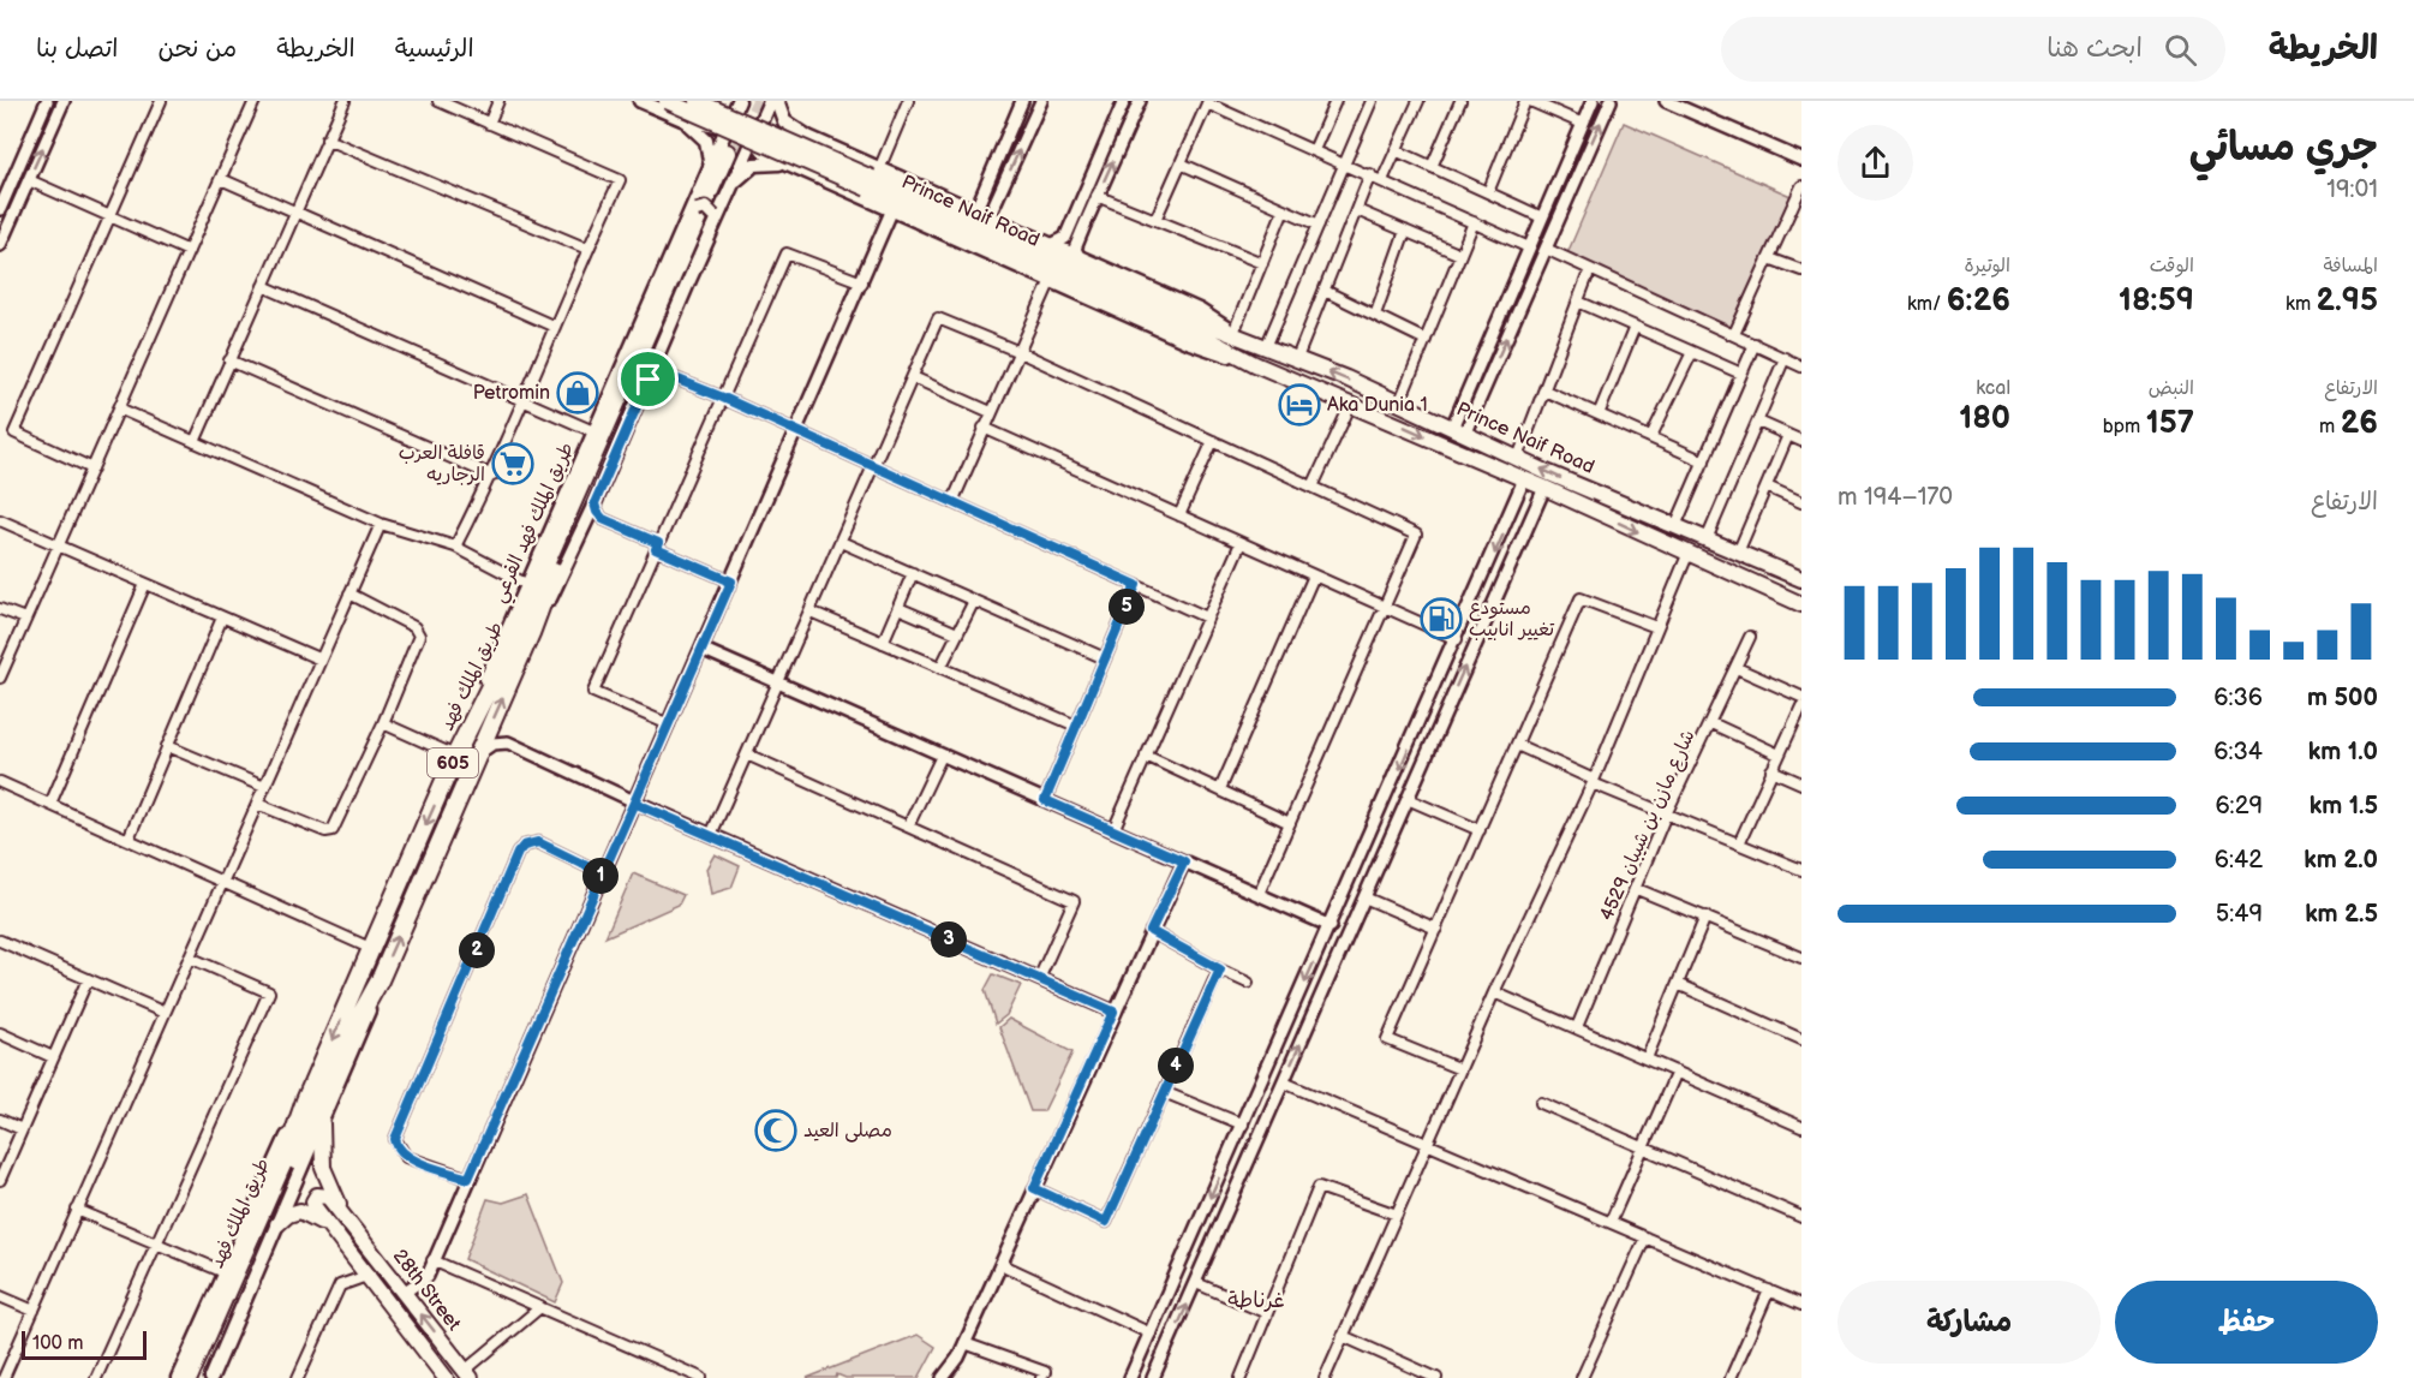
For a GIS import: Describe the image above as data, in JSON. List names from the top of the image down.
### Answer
{
  "streets": {
    "highway": ["طريق الملك فهد", "605"],
    "main road": ["Prince Naif Road", "طريق الملك فهد الفرعي", "28th Street"],
    "street": ["شارع مازن بن شيبان 4529"]
  },
  "crossings": [
    ["Prince Naif Road", "طريق الملك فهد الفرعي"],
    ["طريق الملك فهد الفرعي", "طريق الملك فهد"]
  ],
  "districts": ["غرناطة"],
  "places": {
    "shop": ["Petromin"],
    "hotel": ["Aka Dunia 1"],
    "supermarket": ["قافلة العرب الرجاريه"],
    "fuel station": ["مستودع تغيير انابيب"],
    "mosque": ["مصلى العيد"]
  },
  "scale_bar": "100 m",
  "page": {
    "header": "الخريطة",
    "search": "ابحث هنا",
    "nav": [
      "الرئيسية",
      "الخريطة",
      "من نحن",
      "اتصل بنا"
    ],
    "heading": ["جري مسائي", "19:01"],
    "stats": [
      ["المسافة", "2.95 km"],
      ["الوقت", "18:59"],
      ["الوتيرة", "6:26 /km"],
      ["الارتفاع", "26 m"],
      ["النبض", "157 bpm"],
      ["kcal", "180"]
    ],
    "chart": ["الارتفاع", "170–194 m"],
    "pins": [
      "5",
      "1",
      "3",
      "2",
      "4"
    ],
    "list": [
      {
        "name": "500 m",
        "note": "6:36"
      },
      {
        "name": "1.0 km",
        "note": "6:34"
      },
      {
        "name": "1.5 km",
        "note": "6:29"
      },
      {
        "name": "2.0 km",
        "note": "6:42"
      },
      {
        "name": "2.5 km",
        "note": "5:49"
      }
    ],
    "buttons": ["حفظ", "مشاركة"],
    "scale": "100 m"
  }
}
